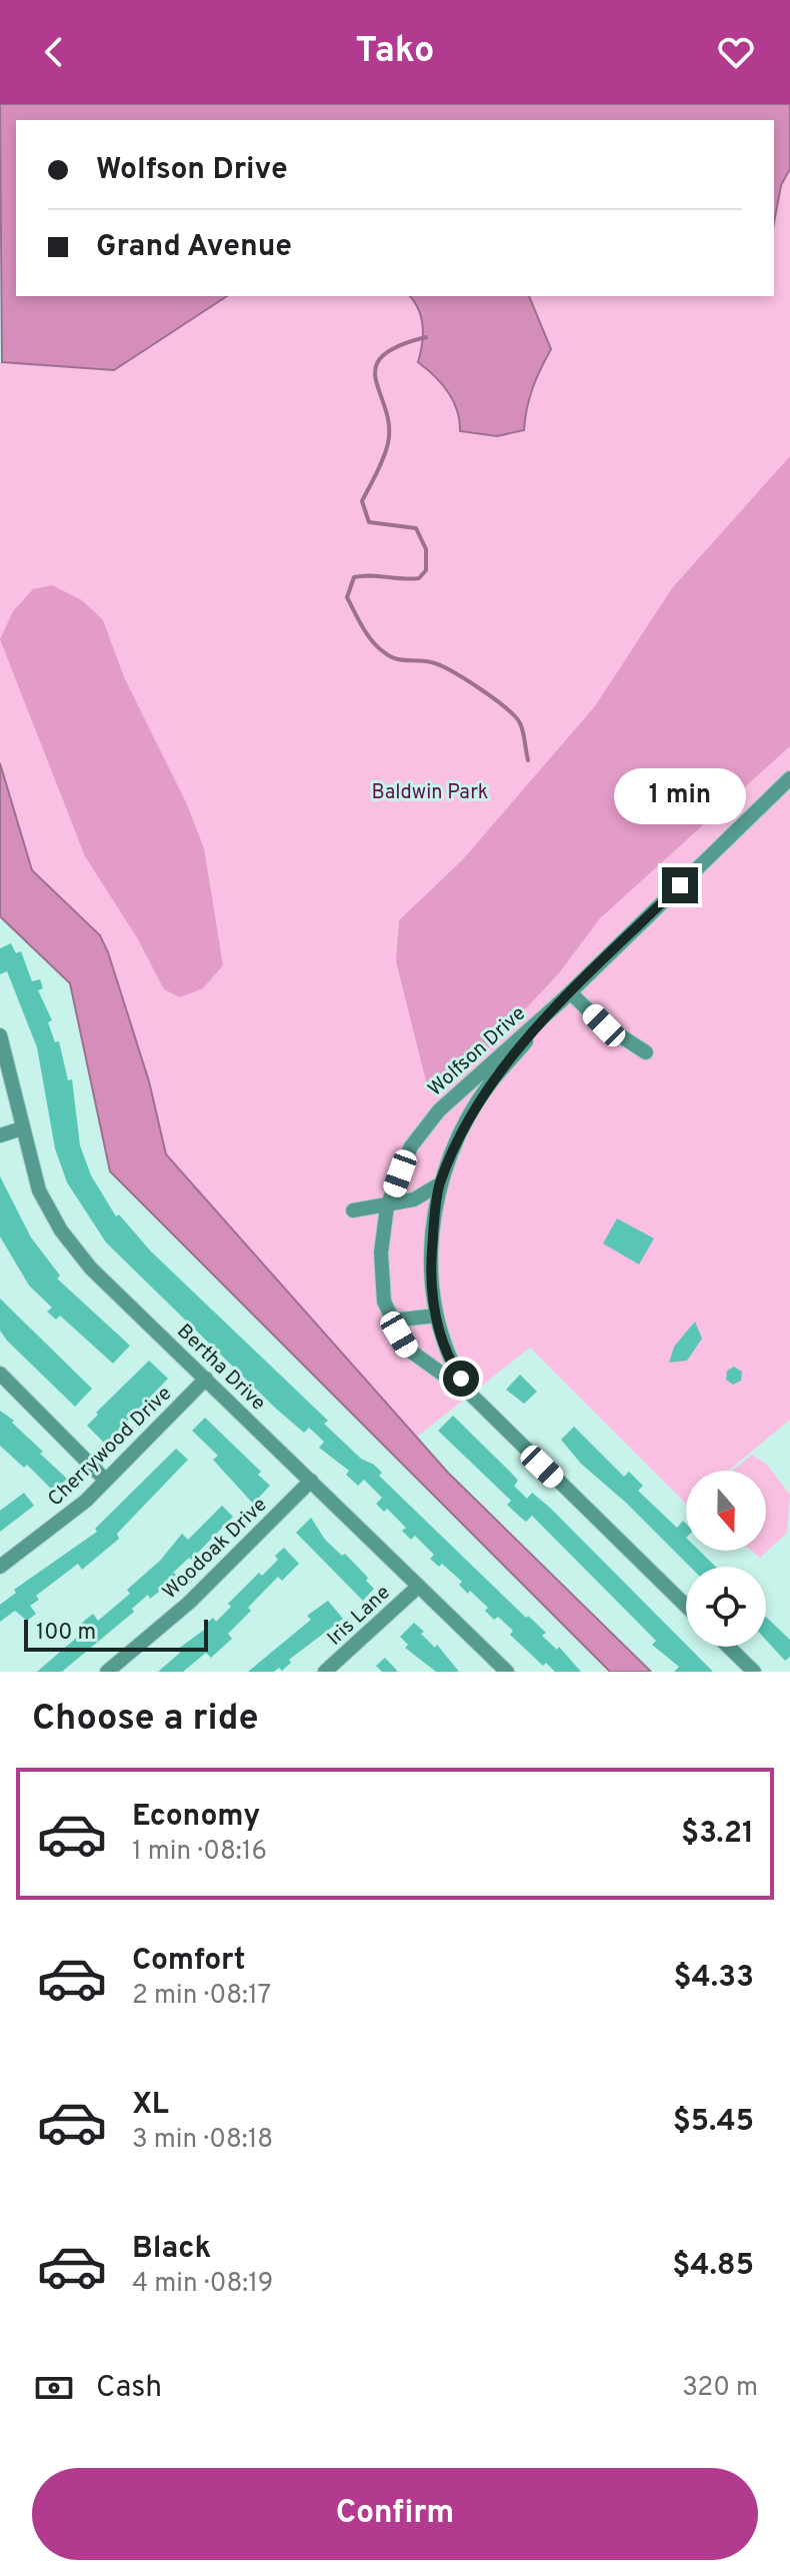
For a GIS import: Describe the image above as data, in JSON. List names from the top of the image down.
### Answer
{
  "streets": {
    "street": [
      "Wolfson Drive",
      "Bertha Drive",
      "Cherrywood Drive",
      "Woodoak Drive",
      "Iris Lane"
    ]
  },
  "crossings": [
    ["Bertha Drive", "Cherrywood Drive"],
    ["Bertha Drive", "Woodoak Drive"],
    ["Bertha Drive", "Iris Lane"]
  ],
  "parks": ["Baldwin Park"],
  "scale_bar": "100 m",
  "north": "bottom",
  "page": {
    "header": "Tako",
    "banner": ["Wolfson Drive", "Grand Avenue"],
    "bubble": "1 min",
    "scale": "100 m",
    "heading": "Choose a ride",
    "list": [
      {
        "name": "Economy",
        "note": "1 min · 08:16",
        "value": "$3.21"
      },
      {
        "name": "Comfort",
        "note": "2 min · 08:17",
        "value": "$4.33"
      },
      {
        "name": "XL",
        "note": "3 min · 08:18",
        "value": "$5.45"
      },
      {
        "name": "Black",
        "note": "4 min · 08:19",
        "value": "$4.85"
      }
    ],
    "pay": ["Cash", "320 m"],
    "buttons": "Confirm"
  }
}
